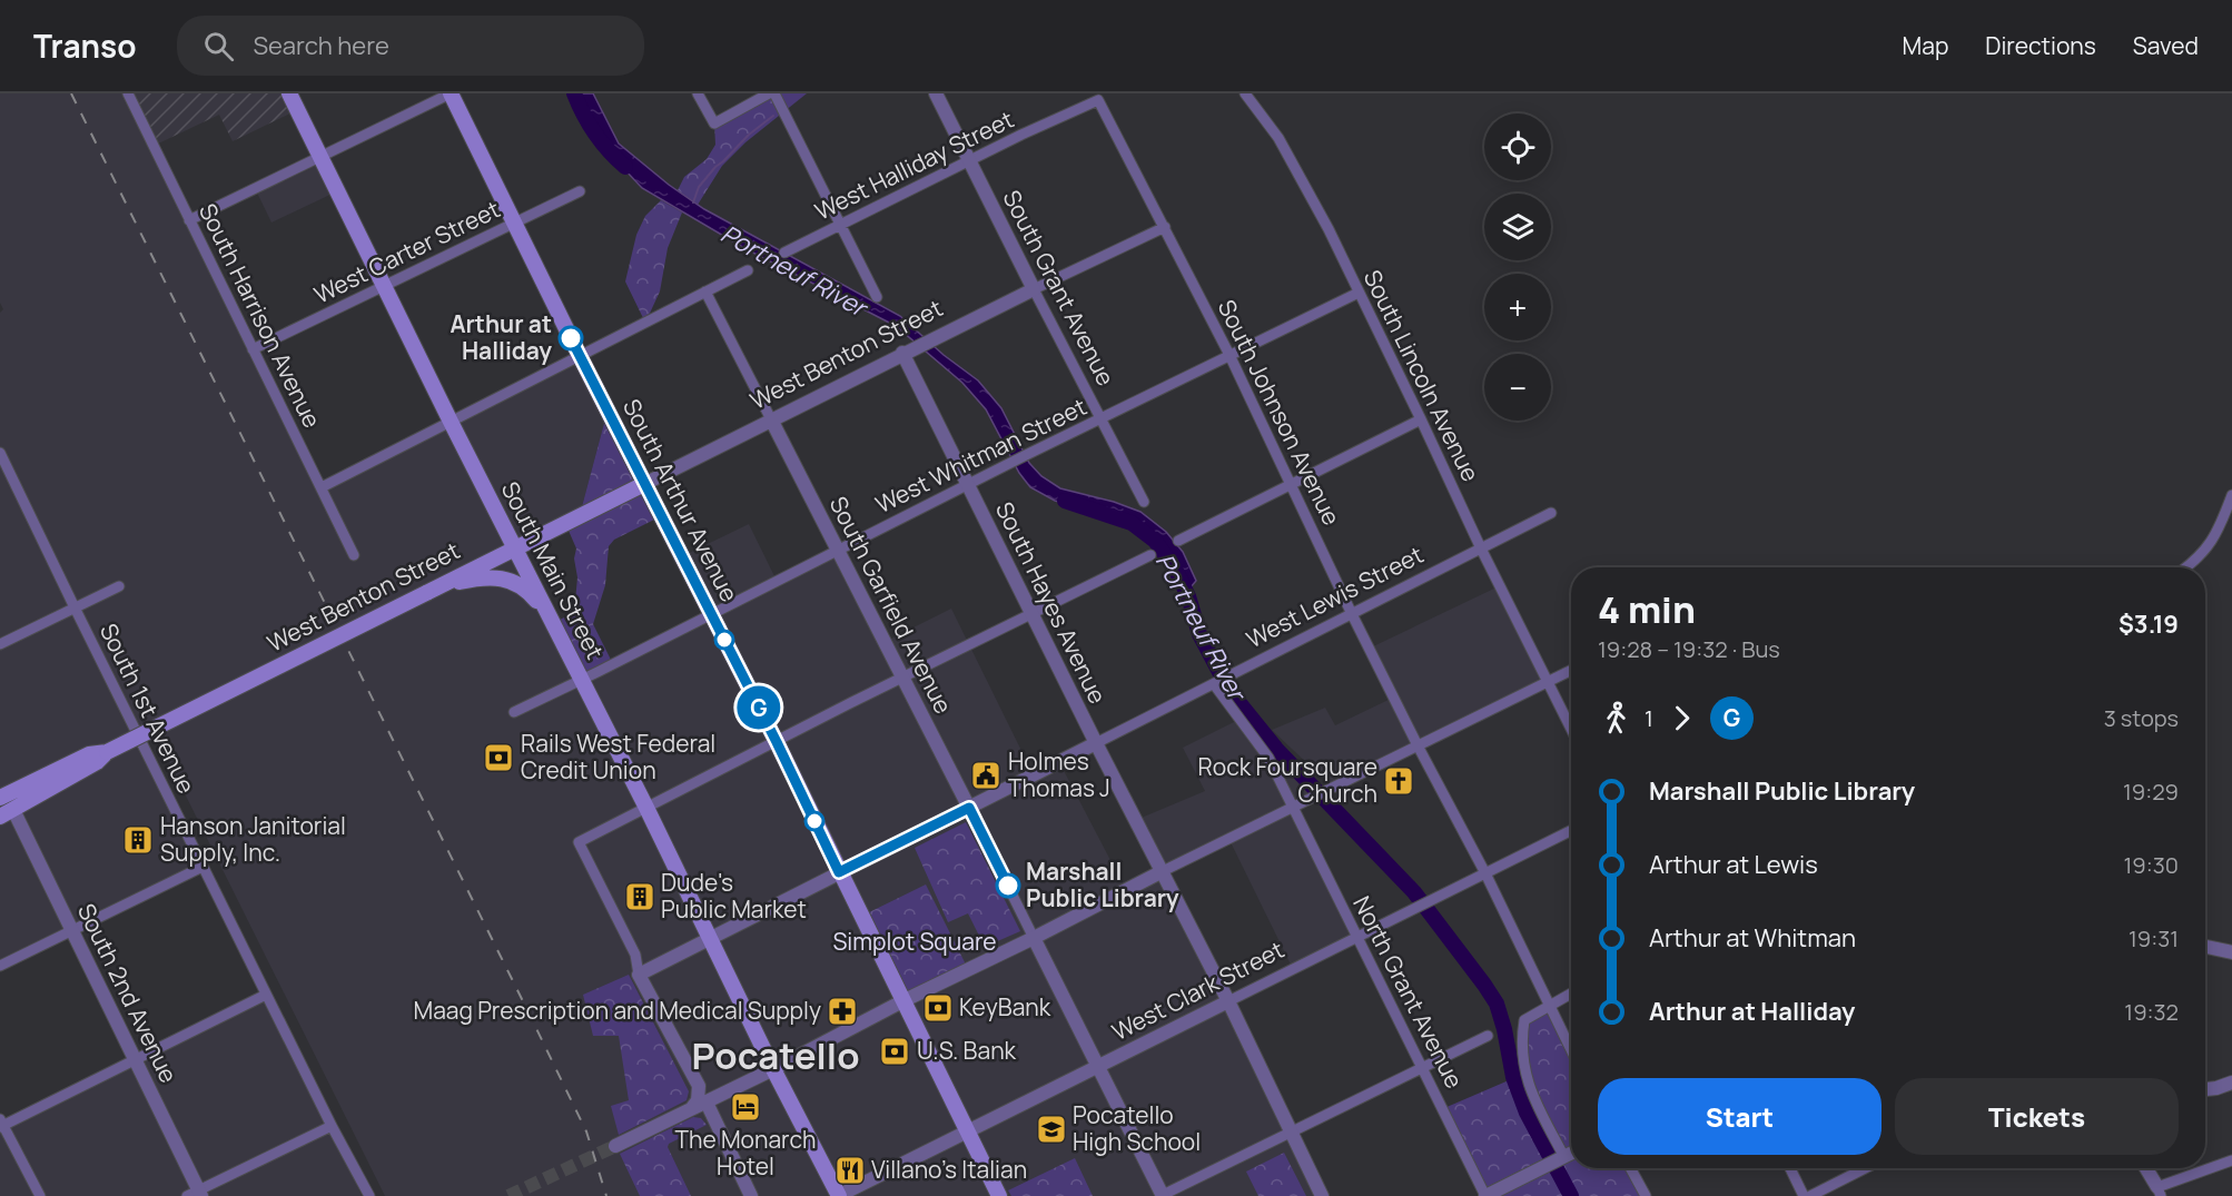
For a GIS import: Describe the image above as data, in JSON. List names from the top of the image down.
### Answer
{
  "streets": {
    "main road": ["West Benton Street", "South Arthur Avenue", "South Main Street"],
    "street": [
      "West Halliday Street",
      "West Carter Street",
      "South Grant Avenue",
      "South Harrison Avenue",
      "South Lincoln Avenue",
      "South Johnson Avenue",
      "West Whitman Street",
      "West Lewis Street",
      "South Hayes Avenue",
      "South Garfield Avenue",
      "South 1st Avenue",
      "West Clark Street",
      "North Grant Avenue",
      "South 2nd Avenue"
    ]
  },
  "crossings": [
    ["West Halliday Street", "South Grant Avenue"],
    ["West Halliday Street", "South Johnson Avenue"],
    ["West Carter Street", "South Harrison Avenue"],
    ["West Carter Street", "South Arthur Avenue"],
    ["West Carter Street", "South Main Street"],
    ["South Grant Avenue", "West Benton Street"],
    ["South Grant Avenue", "West Whitman Street"],
    ["West Benton Street", "South Johnson Avenue"],
    ["West Benton Street", "South Arthur Avenue"],
    ["West Benton Street", "South Main Street"],
    ["West Benton Street", "South Hayes Avenue"],
    ["West Benton Street", "South Garfield Avenue"],
    ["South Lincoln Avenue", "West Whitman Street"],
    ["South Lincoln Avenue", "West Lewis Street"],
    ["South Johnson Avenue", "West Whitman Street"],
    ["South Johnson Avenue", "West Lewis Street"],
    ["South Johnson Avenue", "West Clark Street"],
    ["West Whitman Street", "South Arthur Avenue"],
    ["West Whitman Street", "South Main Street"],
    ["West Whitman Street", "South Hayes Avenue"],
    ["West Whitman Street", "South Garfield Avenue"],
    ["South Arthur Avenue", "West Lewis Street"],
    ["South Arthur Avenue", "West Clark Street"],
    ["South Main Street", "West Lewis Street"],
    ["South Main Street", "West Clark Street"],
    ["West Lewis Street", "South Hayes Avenue"],
    ["West Lewis Street", "South Garfield Avenue"],
    ["South Hayes Avenue", "West Clark Street"],
    ["West Clark Street", "North Grant Avenue"]
  ],
  "districts": ["Pocatello"],
  "water": ["Portneuf River"],
  "parks": ["Simplot Square"],
  "places": {
    "other": ["Arthur at Halliday", "Marshall Public Library"],
    "bank": ["Rails West Federal Credit Union", "KeyBank", "U.S. Bank"],
    "public building": ["Holmes Thomas J"],
    "church": ["Rock Foursquare Church"],
    "building": ["Hanson Janitorial Supply, Inc.", "Dude's Public Market"],
    "pharmacy": ["Maag Prescription and Medical Supply"],
    "hotel": ["The Monarch Hotel"],
    "school or university": ["Pocatello High School"],
    "restaurant": ["Villano's Italian"]
  },
  "lines": ["bus line G"],
  "page": {
    "header": "Transo",
    "search": "Search here",
    "nav": ["Map", "Directions", "Saved"],
    "on_map": "G",
    "map_buttons": ["+", "−"],
    "heading": ["4 min", "19:28 – 19:32 · Bus", "$3.19"],
    "legs": ["1", "G", "3 stops"],
    "list": [
      {
        "name": "Marshall Public Library",
        "value": "19:29"
      },
      {
        "name": "Arthur at Lewis",
        "value": "19:30"
      },
      {
        "name": "Arthur at Whitman",
        "value": "19:31"
      },
      {
        "name": "Arthur at Halliday",
        "value": "19:32"
      }
    ],
    "buttons": ["Start", "Tickets"]
  }
}
